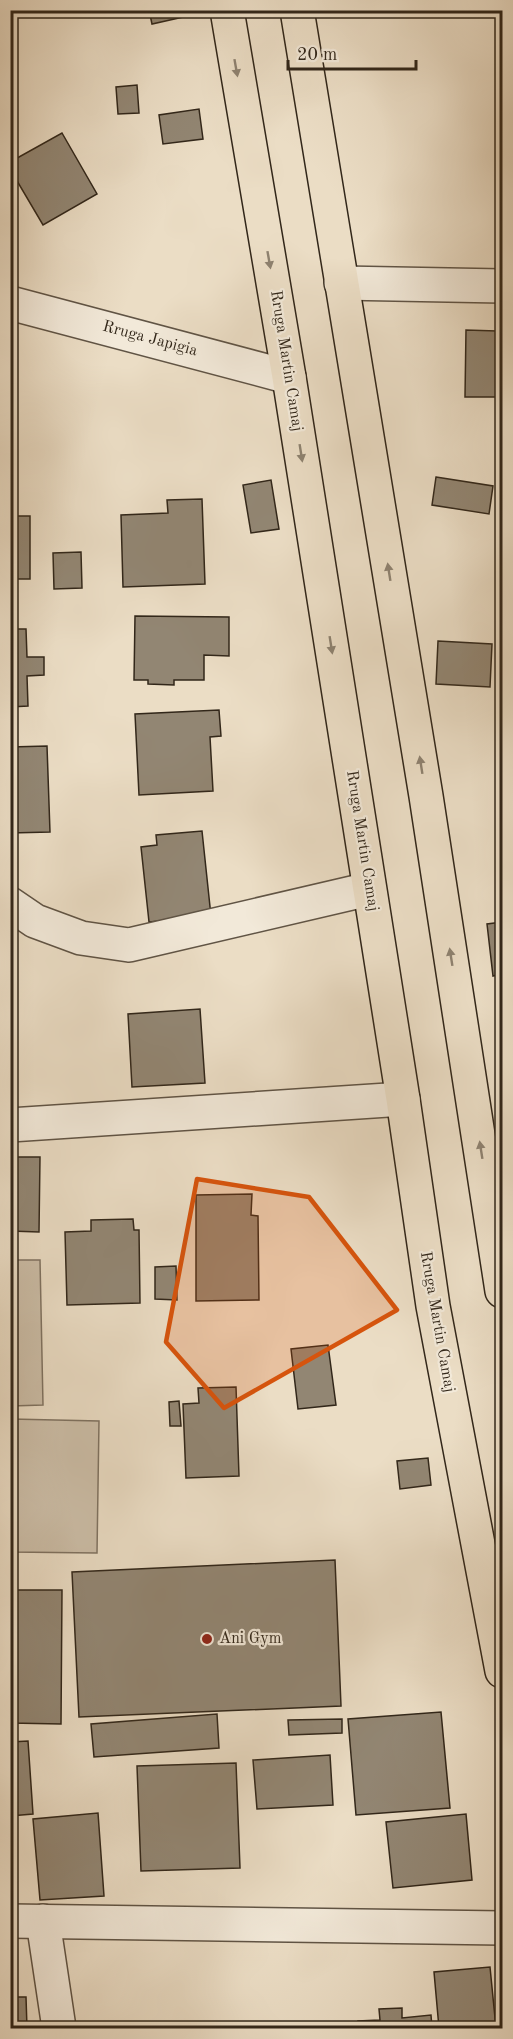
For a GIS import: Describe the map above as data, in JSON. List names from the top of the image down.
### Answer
{
  "streets": {
    "highway": ["Rruga Martin Camaj"],
    "street": ["Rruga Japigia"]
  },
  "crossings": [
    ["Rruga Japigia", "Rruga Martin Camaj"]
  ],
  "places": ["Ani Gym"],
  "scale_bar": "20 m"
}
